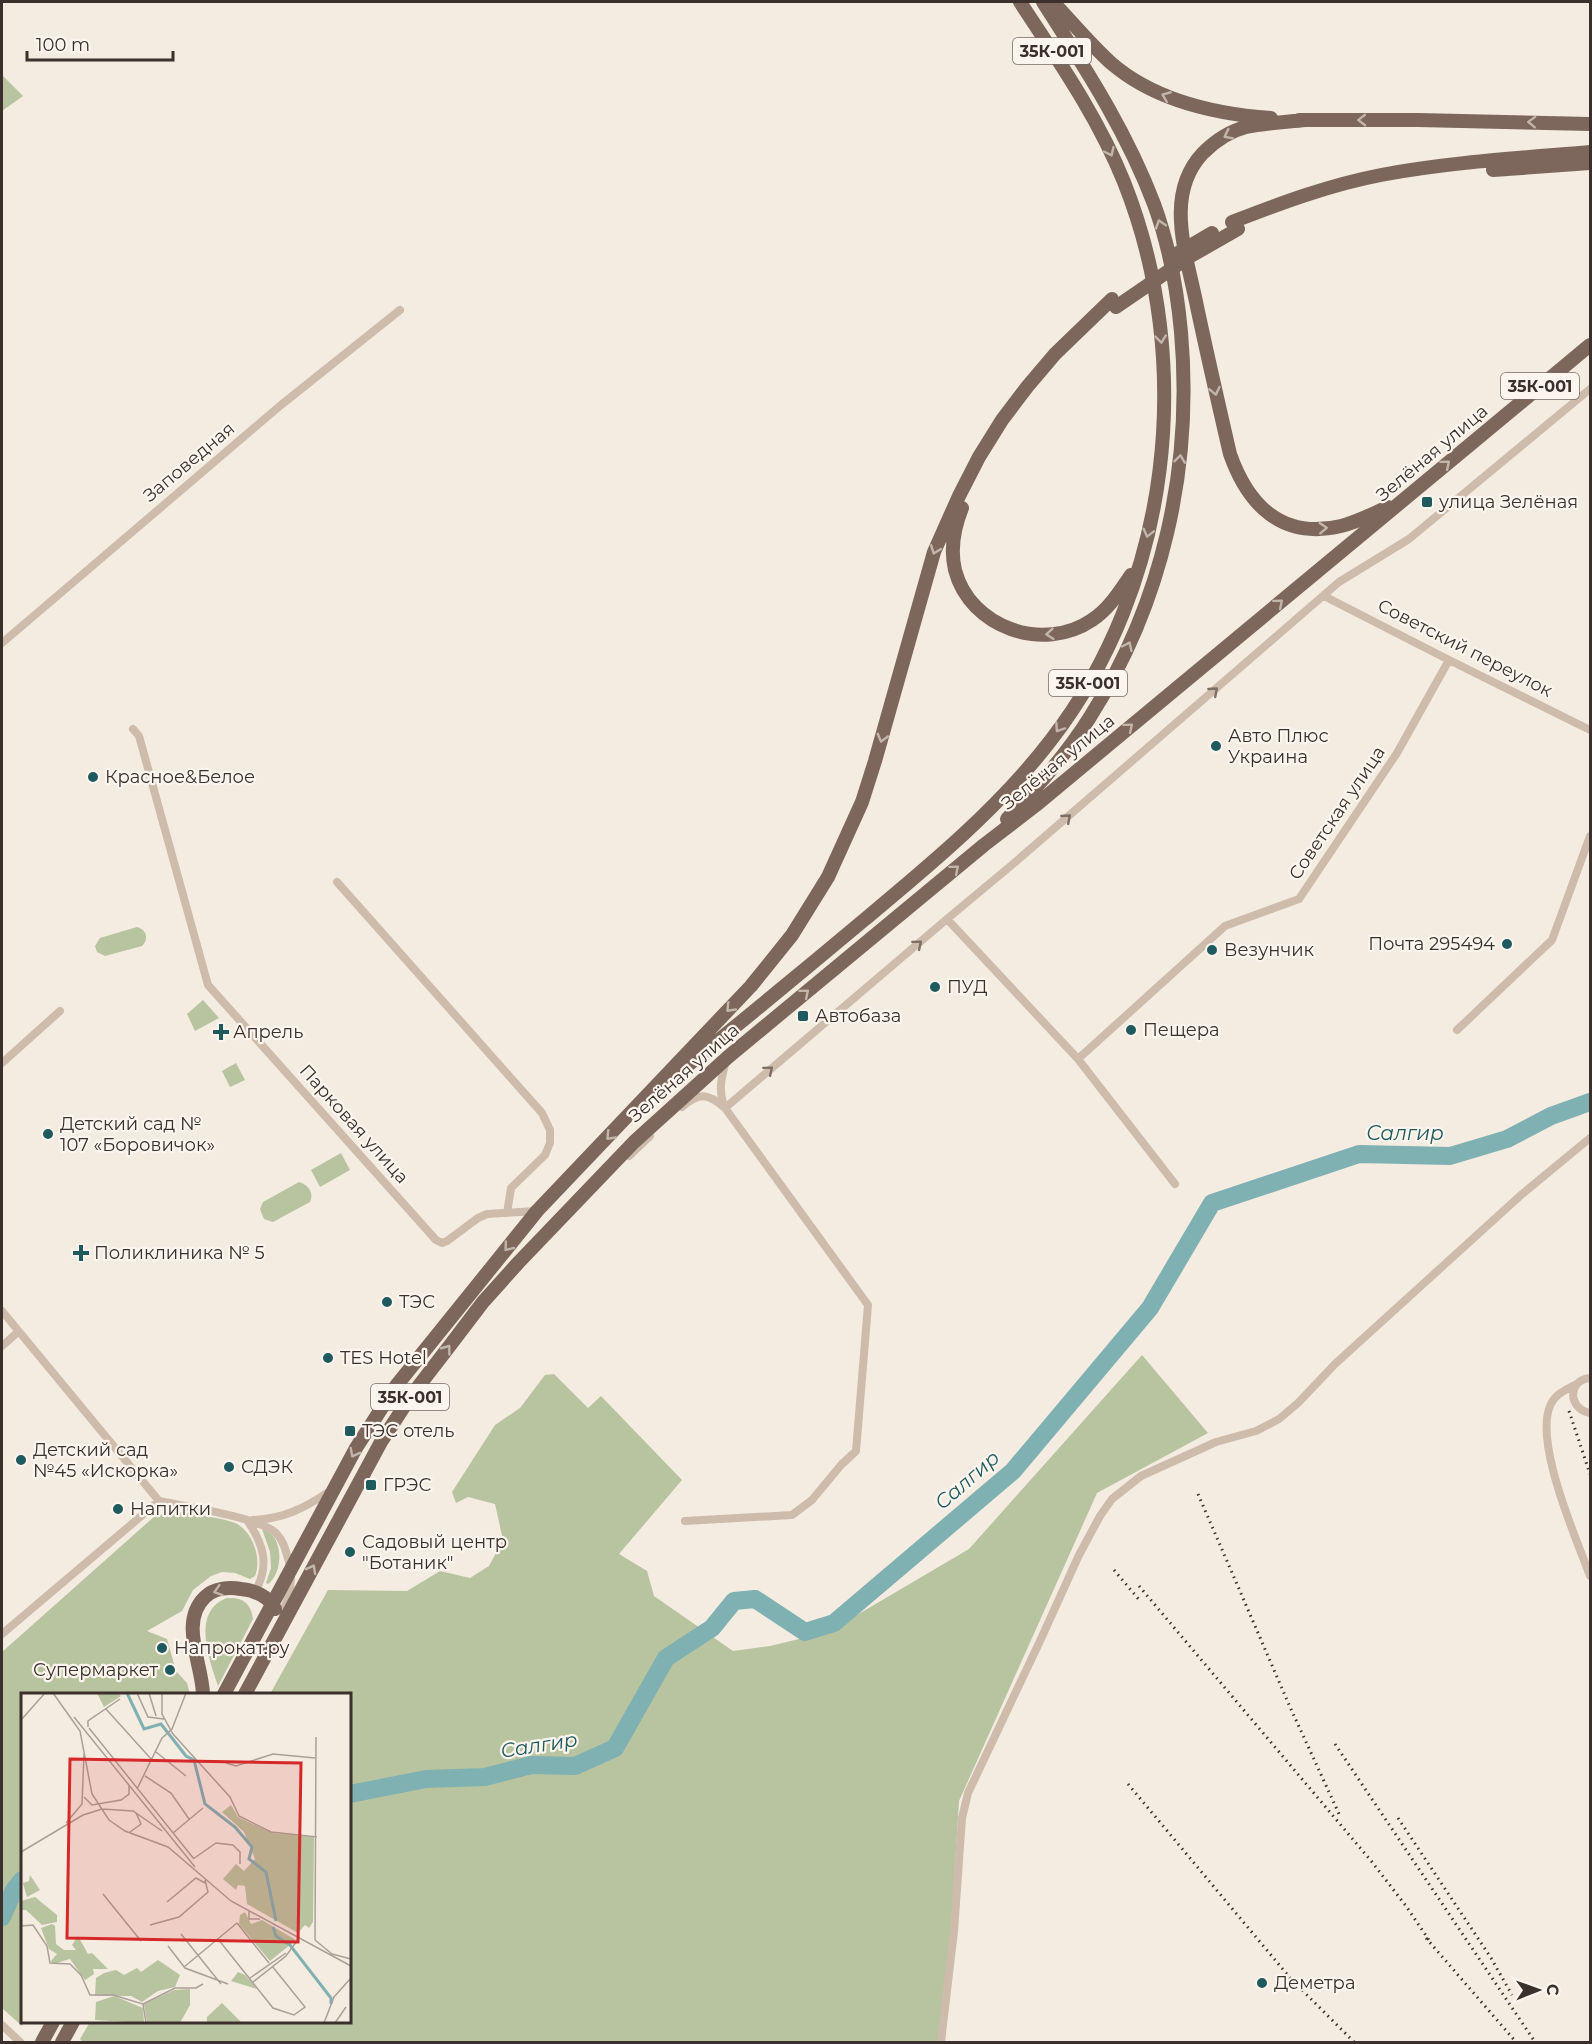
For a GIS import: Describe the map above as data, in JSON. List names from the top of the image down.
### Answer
{
  "streets": {
    "main road": ["35К-001", "Зелёная улица"],
    "street": [
      "Заповедная",
      "Советский переулок",
      "Советская улица",
      "Парковая улица"
    ]
  },
  "crossings": [
    ["35К-001", "Зелёная улица"],
    ["35К-001", "Парковая улица"],
    ["Советский переулок", "Советская улица"]
  ],
  "water": ["Салгир"],
  "places": {
    "transit": [
      "улица Зелёная",
      "Автобаза",
      "ТЭС отель",
      "ГРЭС"
    ],
    "other": [
      "Авто Плюс Украина",
      "Красное&Белое",
      "Почта 295494",
      "Везунчик",
      "ПУД",
      "Пещера",
      "Детский сад № 107 «Боровичок»",
      "ТЭС",
      "TES Hotel",
      "Детский сад №45 «Искорка»",
      "СДЭК",
      "Напитки",
      "Садовый центр \"Ботаник\"",
      "Напрокат.ру",
      "Супермаркет",
      "Деметра"
    ],
    "health": ["Апрель", "Поликлиника № 5"]
  },
  "scale_bar": "100 m",
  "north": "right"
}
